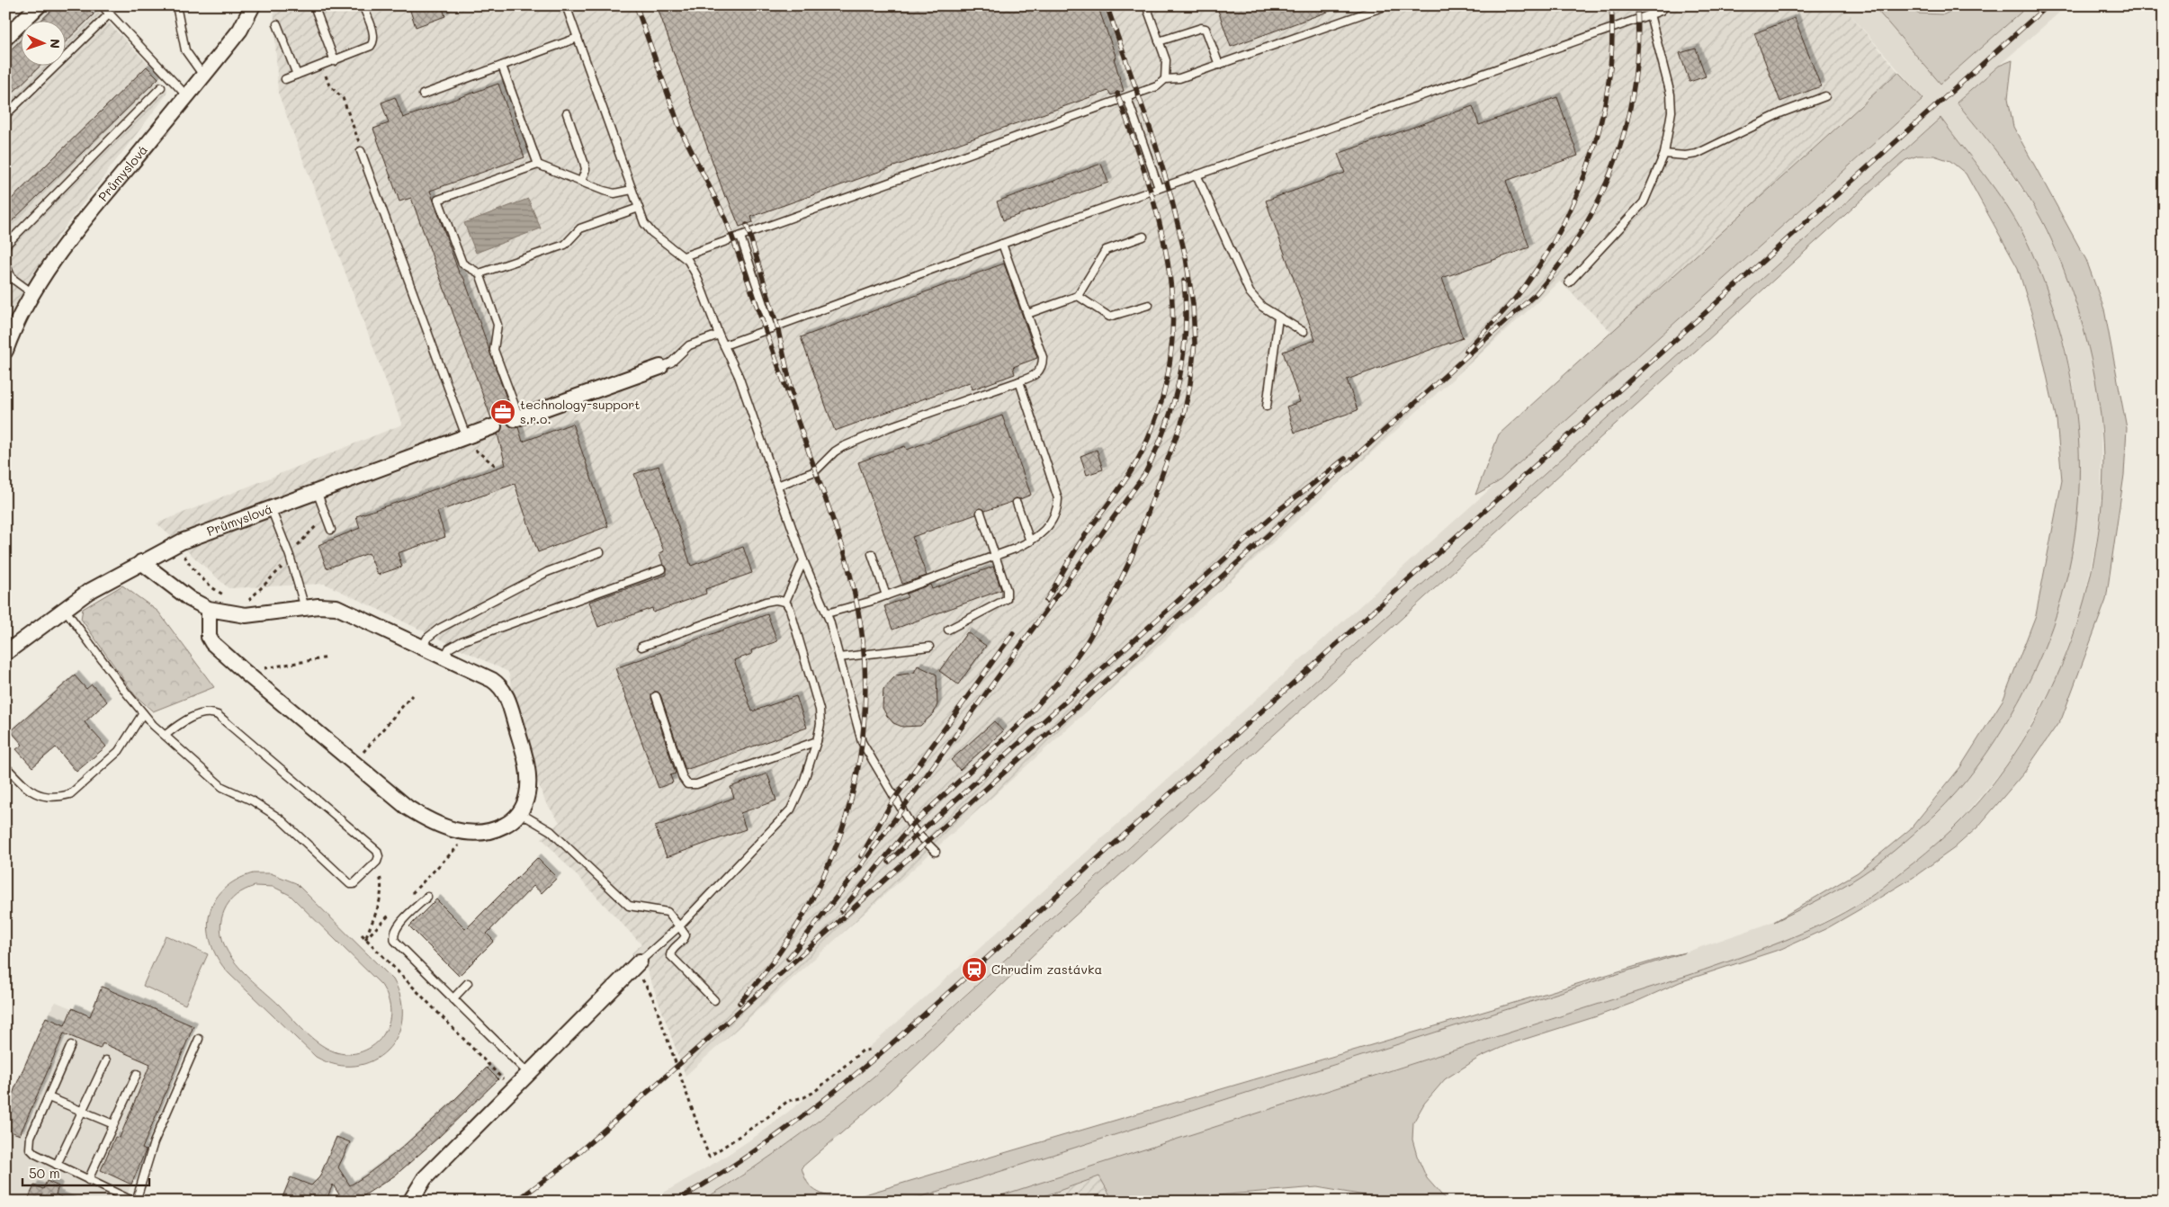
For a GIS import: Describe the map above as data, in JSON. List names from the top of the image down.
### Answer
{
  "streets": {
    "street": ["Průmyslová"]
  },
  "places": {
    "office": ["technology-support s.r.o."],
    "station": ["Chrudim zastávka"]
  },
  "scale_bar": "50 m",
  "north": "right"
}
